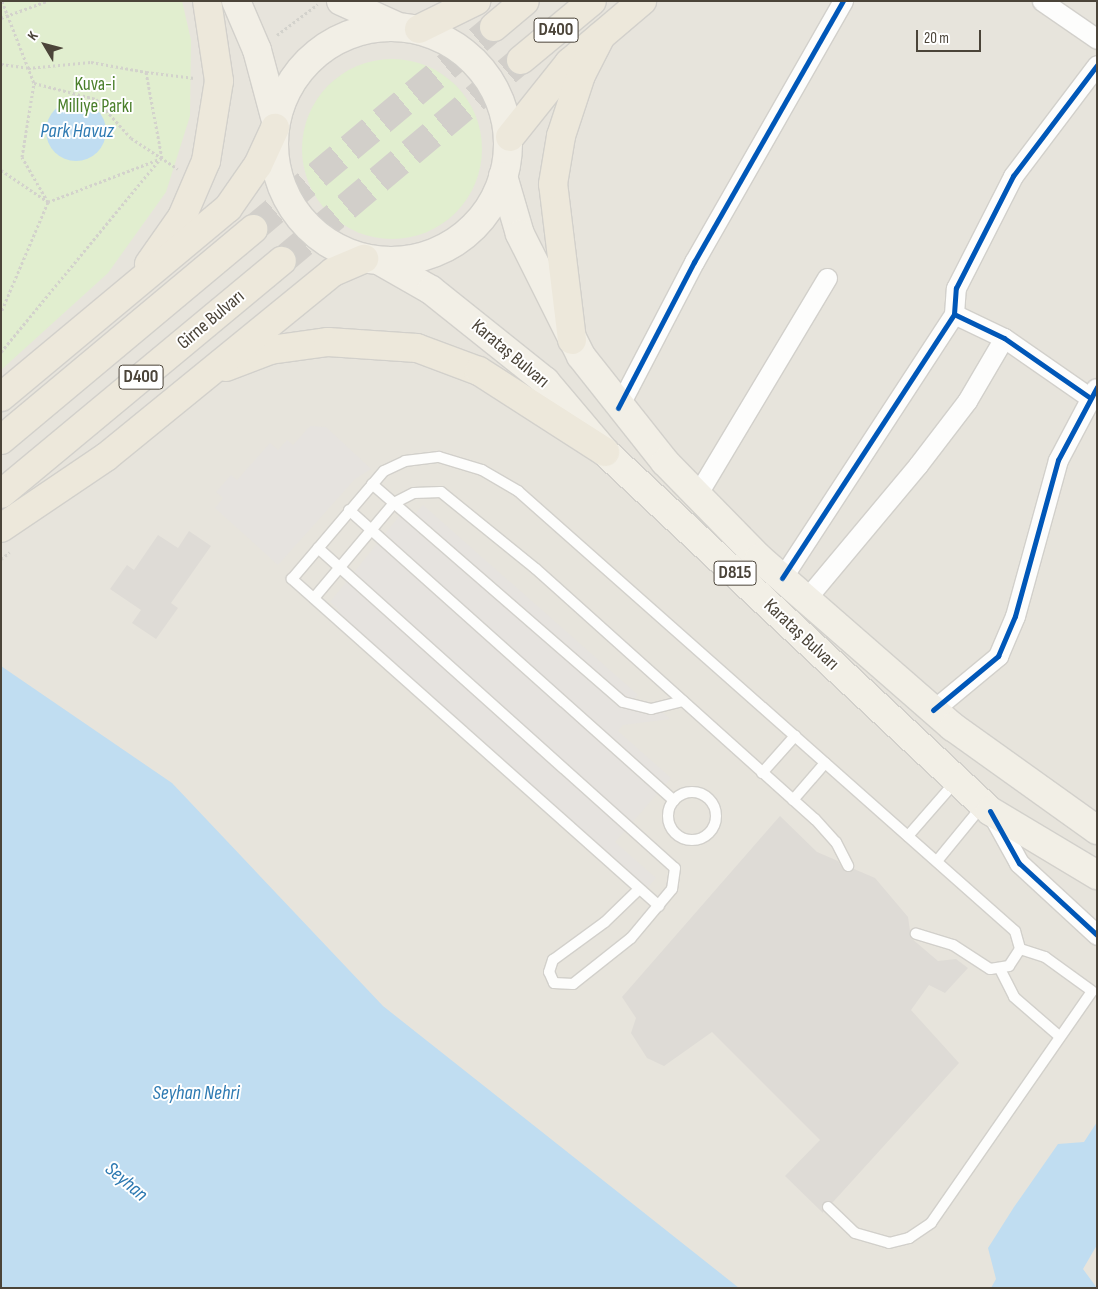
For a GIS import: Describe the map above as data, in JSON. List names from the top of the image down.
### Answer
{
  "streets": {
    "highway": ["D400", "Girne Bulvarı"],
    "main road": ["Karataş Bulvarı", "D815"]
  },
  "water": ["Park Havuz", "Seyhan Nehri", "Seyhan"],
  "parks": ["Kuva-i Milliye Parkı"],
  "scale_bar": "20 m",
  "north": "top left"
}
